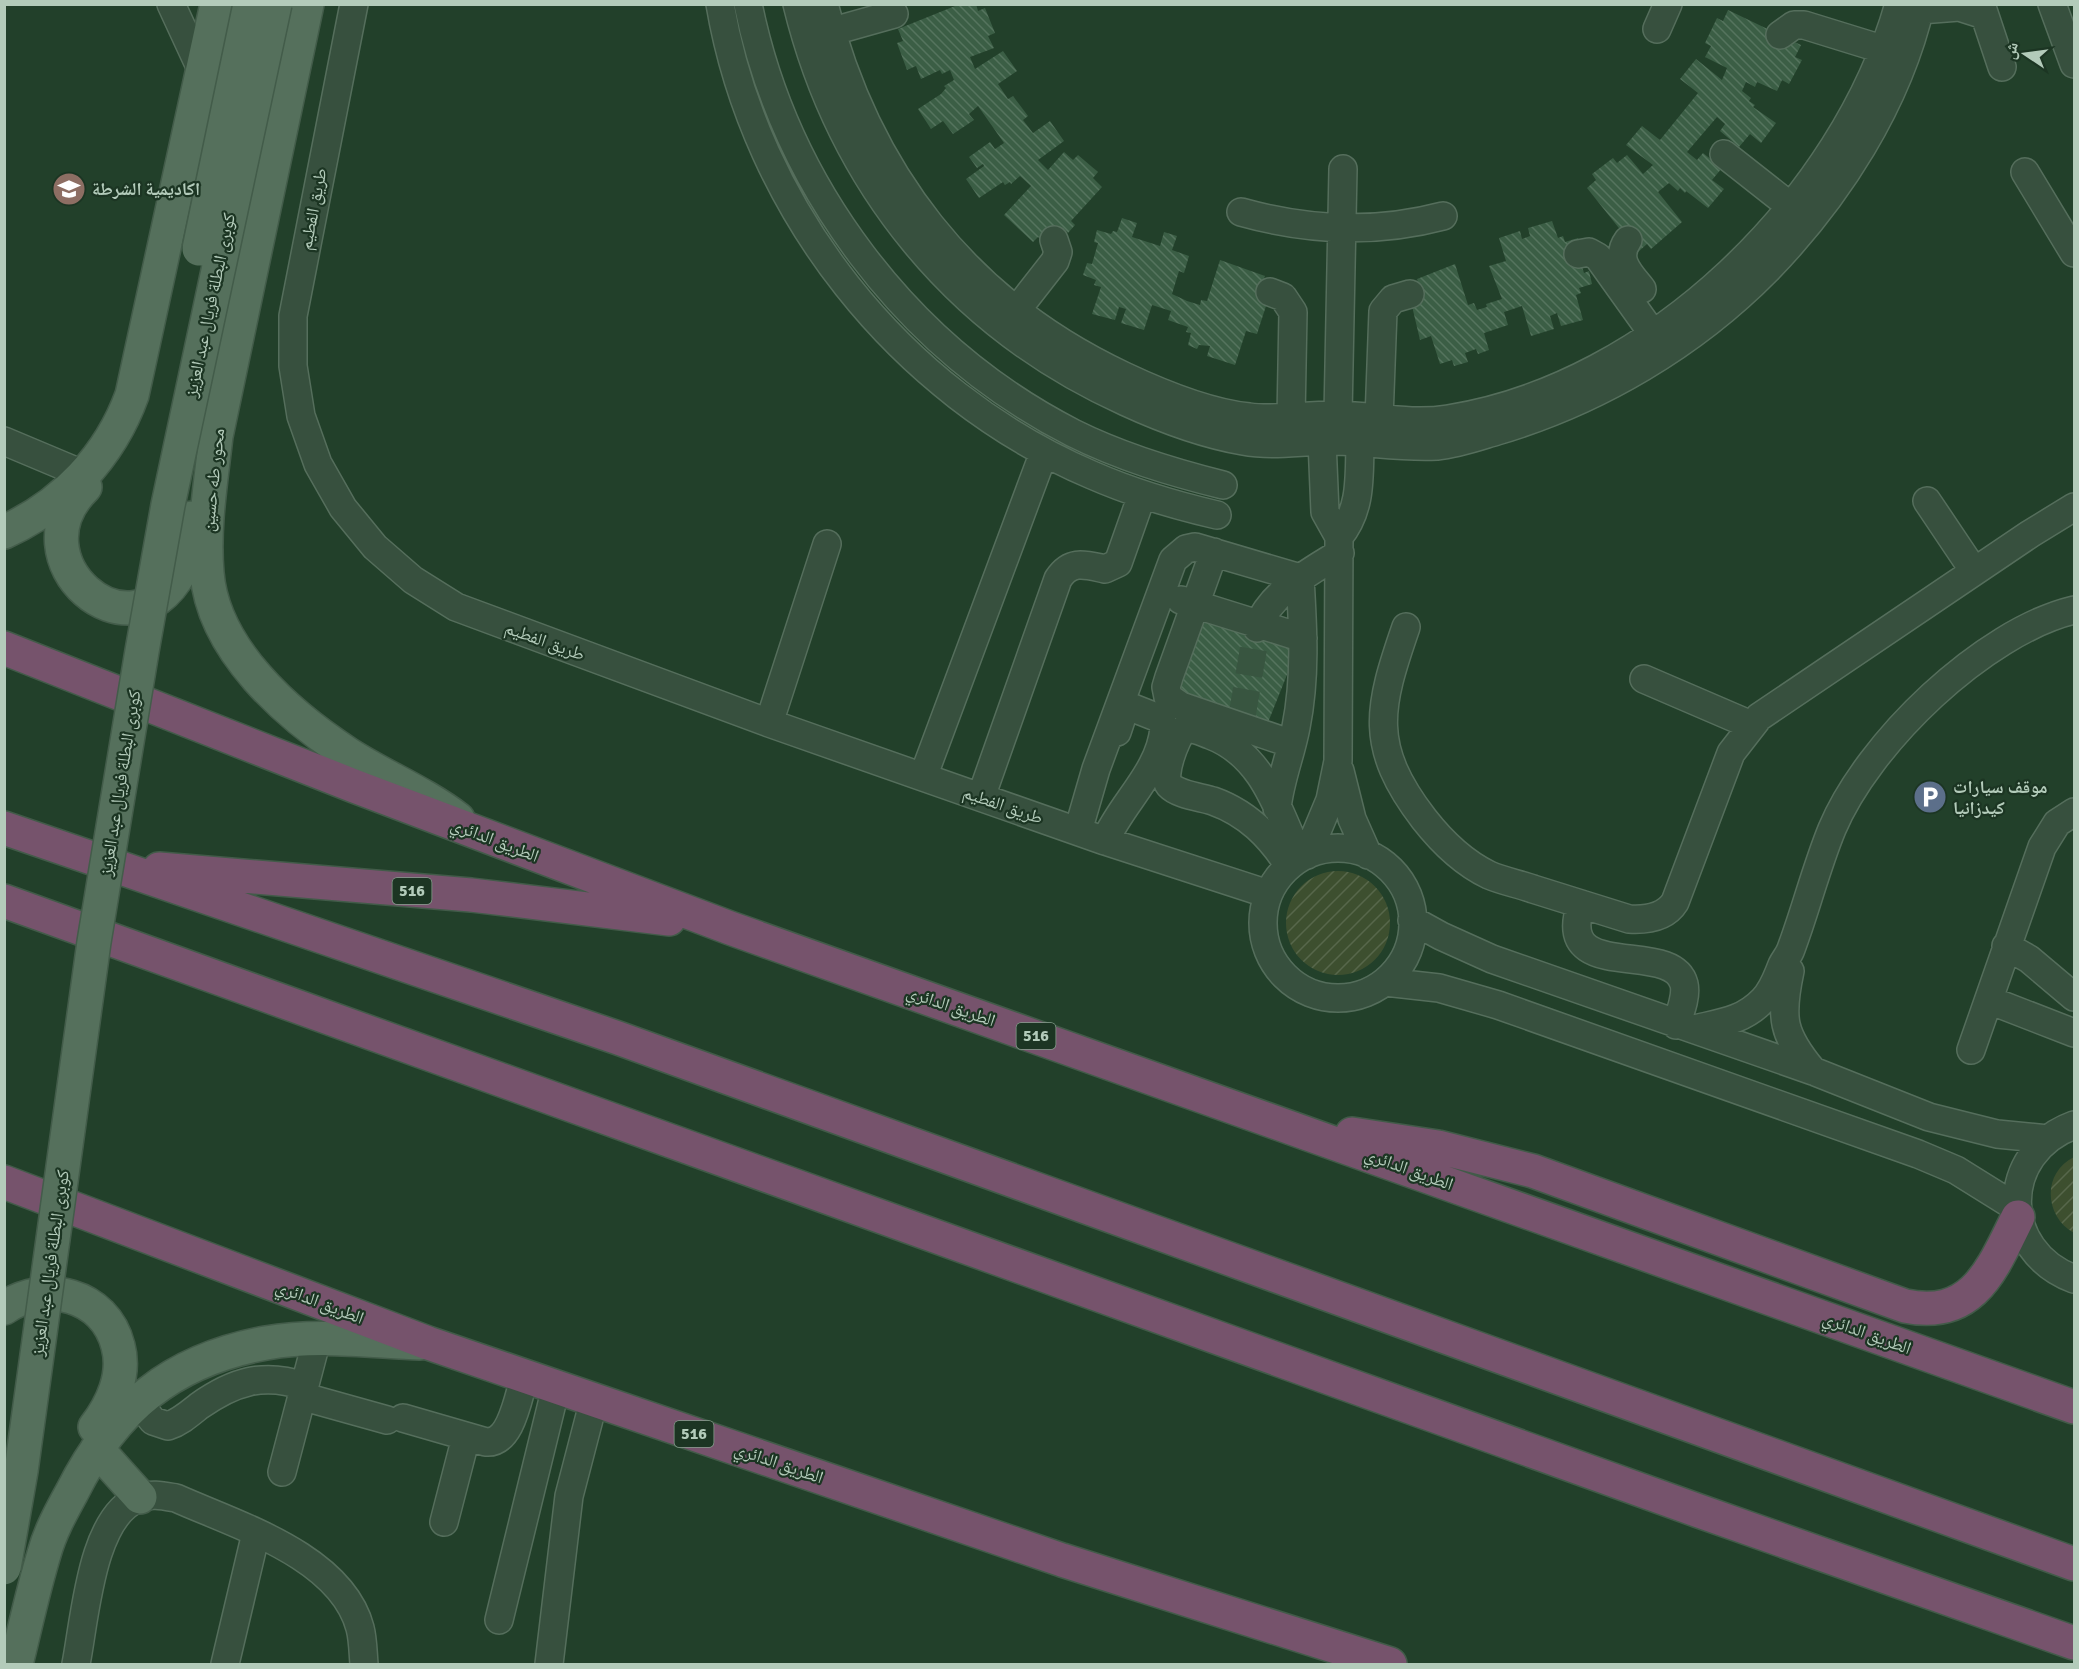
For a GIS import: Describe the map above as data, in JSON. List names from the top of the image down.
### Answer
{
  "streets": {
    "highway": ["الطريق الدائري", "516"],
    "main road": ["كوبرى البطلة فريال عبد العزيز", "محور طه حسين"],
    "street": ["طريق الفطيم"]
  },
  "crossings": [
    ["محور طه حسين", "الطريق الدائري"],
    ["الطريق الدائري", "516"]
  ],
  "places": {
    "school or university": ["اكاديمية الشرطة"],
    "parking": ["موقف سيارات كيدزانيا"]
  },
  "north": "left"
}
